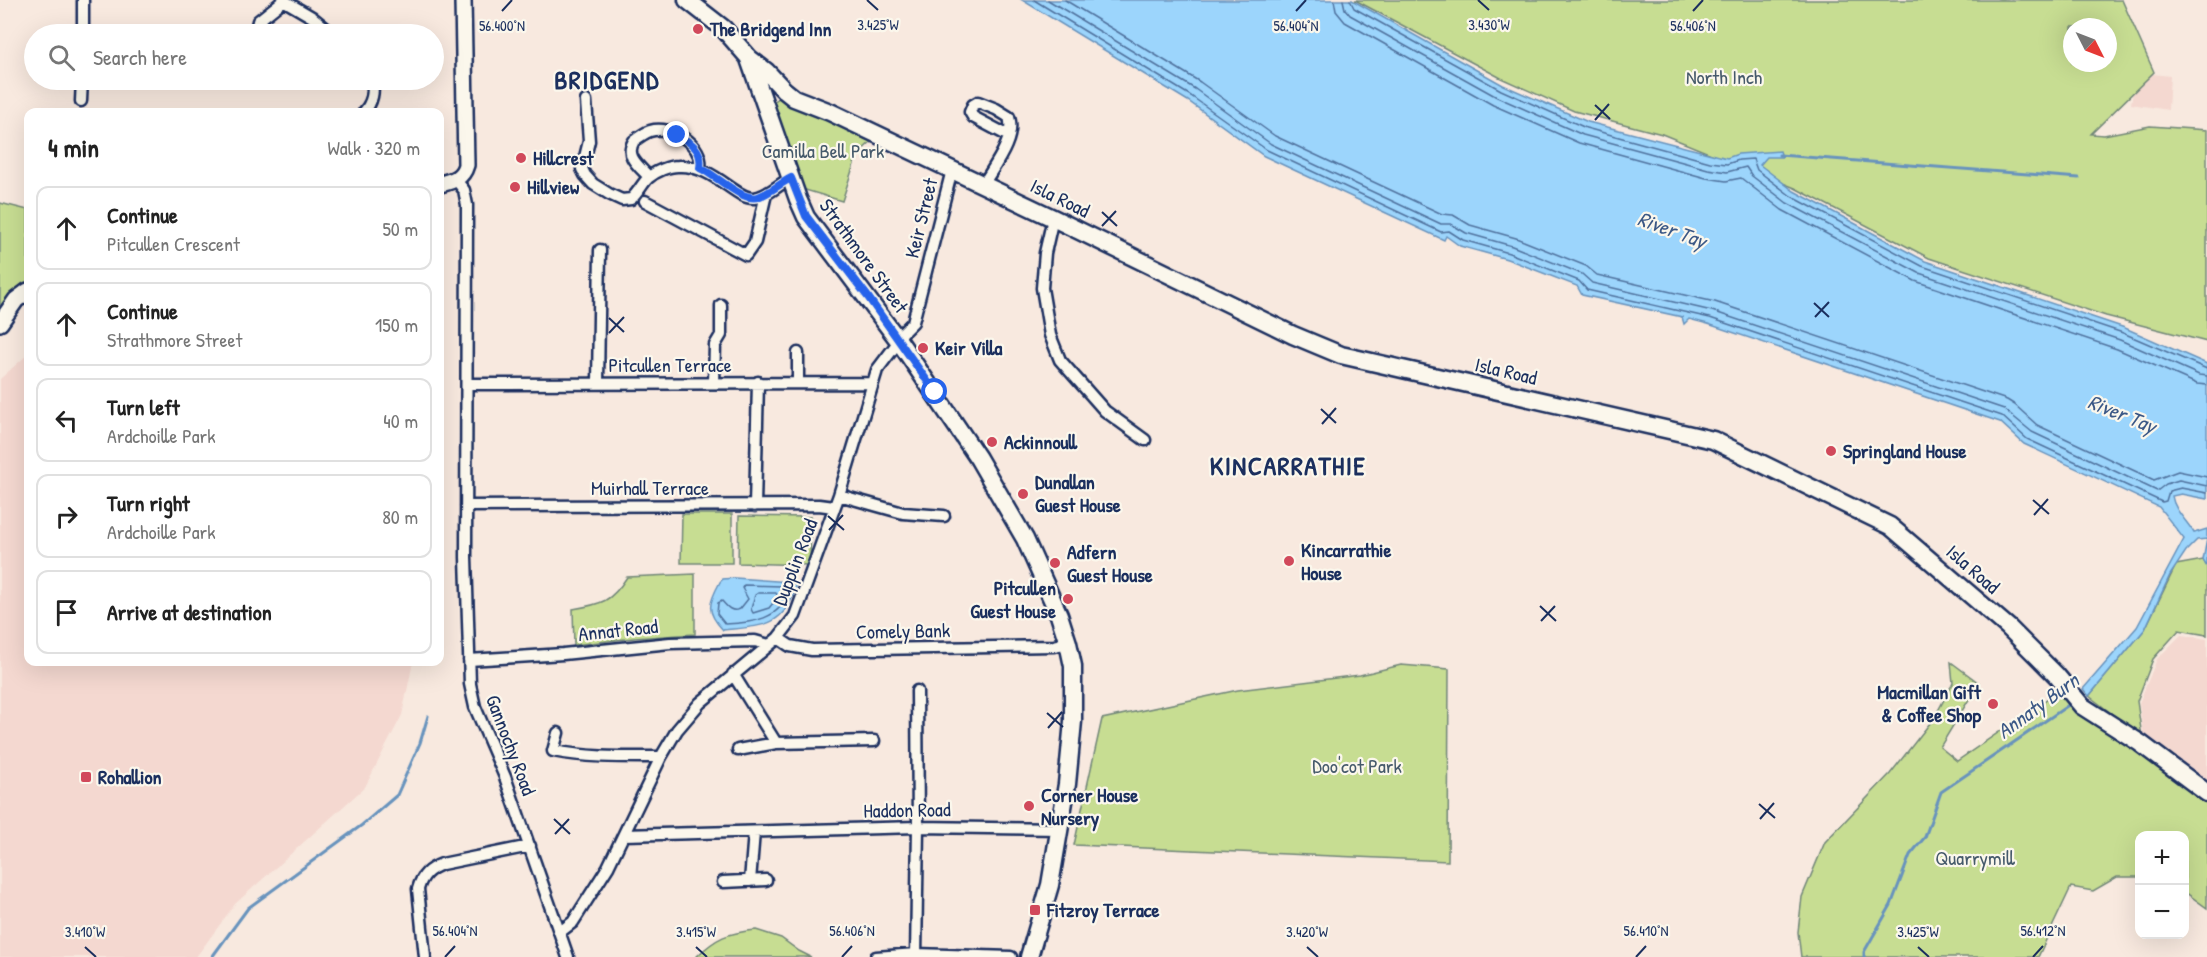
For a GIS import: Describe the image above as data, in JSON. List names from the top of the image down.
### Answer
{
  "streets": {
    "main road": ["Isla Road", "Strathmore Street"],
    "street": [
      "Keir Street",
      "Pitcullen Terrace",
      "Muirhall Terrace",
      "Dupplin Road",
      "Annat Road",
      "Comely Bank",
      "Gannochy Road",
      "Haddon Road"
    ]
  },
  "crossings": [
    ["Isla Road", "Keir Street"],
    ["Isla Road", "Strathmore Street"],
    ["Keir Street", "Strathmore Street"],
    ["Keir Street", "Dupplin Road"],
    ["Strathmore Street", "Dupplin Road"],
    ["Strathmore Street", "Comely Bank"],
    ["Strathmore Street", "Haddon Road"],
    ["Pitcullen Terrace", "Dupplin Road"],
    ["Pitcullen Terrace", "Gannochy Road"],
    ["Muirhall Terrace", "Dupplin Road"],
    ["Muirhall Terrace", "Gannochy Road"],
    ["Dupplin Road", "Annat Road"],
    ["Dupplin Road", "Comely Bank"],
    ["Dupplin Road", "Gannochy Road"],
    ["Dupplin Road", "Haddon Road"],
    ["Annat Road", "Comely Bank"],
    ["Annat Road", "Gannochy Road"]
  ],
  "districts": ["BRIDGEND", "KINCARRATHIE"],
  "water": ["River Tay", "Annaty Burn"],
  "parks": [
    "North Inch",
    "Camilla Bell Park",
    "Doo'cot Park",
    "Quarrymill"
  ],
  "places": {
    "other": [
      "The Bridgend Inn",
      "Hillcrest",
      "Hillview",
      "Keir Villa",
      "Ackinnoull",
      "Springland House",
      "Dunallan Guest House",
      "Kincarrathie House",
      "Adfern Guest House",
      "Pitcullen Guest House",
      "Macmillan Gift & Coffee Shop",
      "Corner House Nursery"
    ],
    "transit": ["Rohallion", "Fitzroy Terrace"]
  },
  "north": "bottom right",
  "page": {
    "search": "Search here",
    "heading": ["4 min", "Walk · 320 m"],
    "list": [
      ["Continue", "Pitcullen Crescent", "50 m"],
      ["Continue", "Strathmore Street", "150 m"],
      ["Turn left", "Ardchoille Park", "40 m"],
      ["Turn right", "Ardchoille Park", "80 m"],
      "Arrive at destination"
    ],
    "map_buttons": ["+", "−"]
  },
  "coordinates": [
    "3.425°W",
    "3.430°W",
    "56.400°N",
    "56.404°N",
    "56.406°N",
    "56.410°N",
    "56.412°N",
    "3.410°W",
    "3.415°W",
    "3.420°W"
  ]
}
